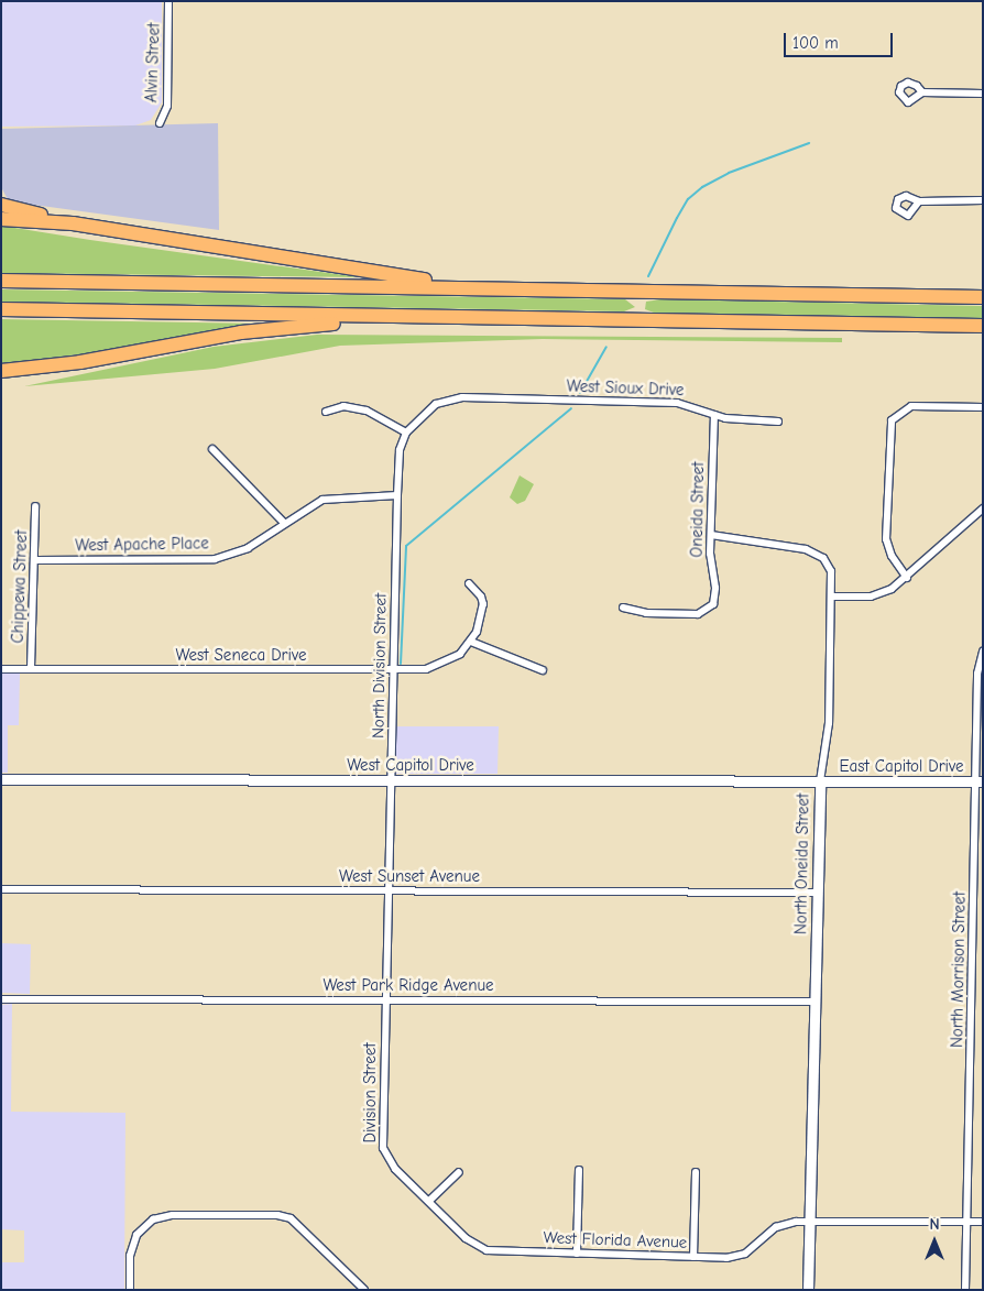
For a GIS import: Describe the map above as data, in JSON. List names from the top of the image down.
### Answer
{
  "streets": {
    "street": [
      "Alvin Street",
      "West Sioux Drive",
      "Oneida Street",
      "West Apache Place",
      "Chippewa Street",
      "West Seneca Drive",
      "North Division Street",
      "West Capitol Drive",
      "East Capitol Drive",
      "North Oneida Street",
      "West Sunset Avenue",
      "North Morrison Street",
      "West Park Ridge Avenue",
      "Division Street",
      "West Florida Avenue"
    ]
  },
  "crossings": [
    ["West Sioux Drive", "Oneida Street"],
    ["West Sioux Drive", "North Division Street"],
    ["Oneida Street", "North Oneida Street"],
    ["West Apache Place", "Chippewa Street"],
    ["West Apache Place", "North Division Street"],
    ["Chippewa Street", "West Seneca Drive"],
    ["West Seneca Drive", "North Division Street"],
    ["North Division Street", "West Capitol Drive"],
    ["North Division Street", "West Sunset Avenue"],
    ["North Division Street", "West Park Ridge Avenue"],
    ["North Division Street", "Division Street"],
    ["West Capitol Drive", "East Capitol Drive"],
    ["West Capitol Drive", "North Oneida Street"],
    ["East Capitol Drive", "North Oneida Street"],
    ["East Capitol Drive", "North Morrison Street"],
    ["North Oneida Street", "West Sunset Avenue"],
    ["North Oneida Street", "West Park Ridge Avenue"],
    ["North Oneida Street", "West Florida Avenue"],
    ["North Morrison Street", "West Florida Avenue"],
    ["West Park Ridge Avenue", "Division Street"],
    ["Division Street", "West Florida Avenue"]
  ],
  "scale_bar": "100 m",
  "north": "top"
}
